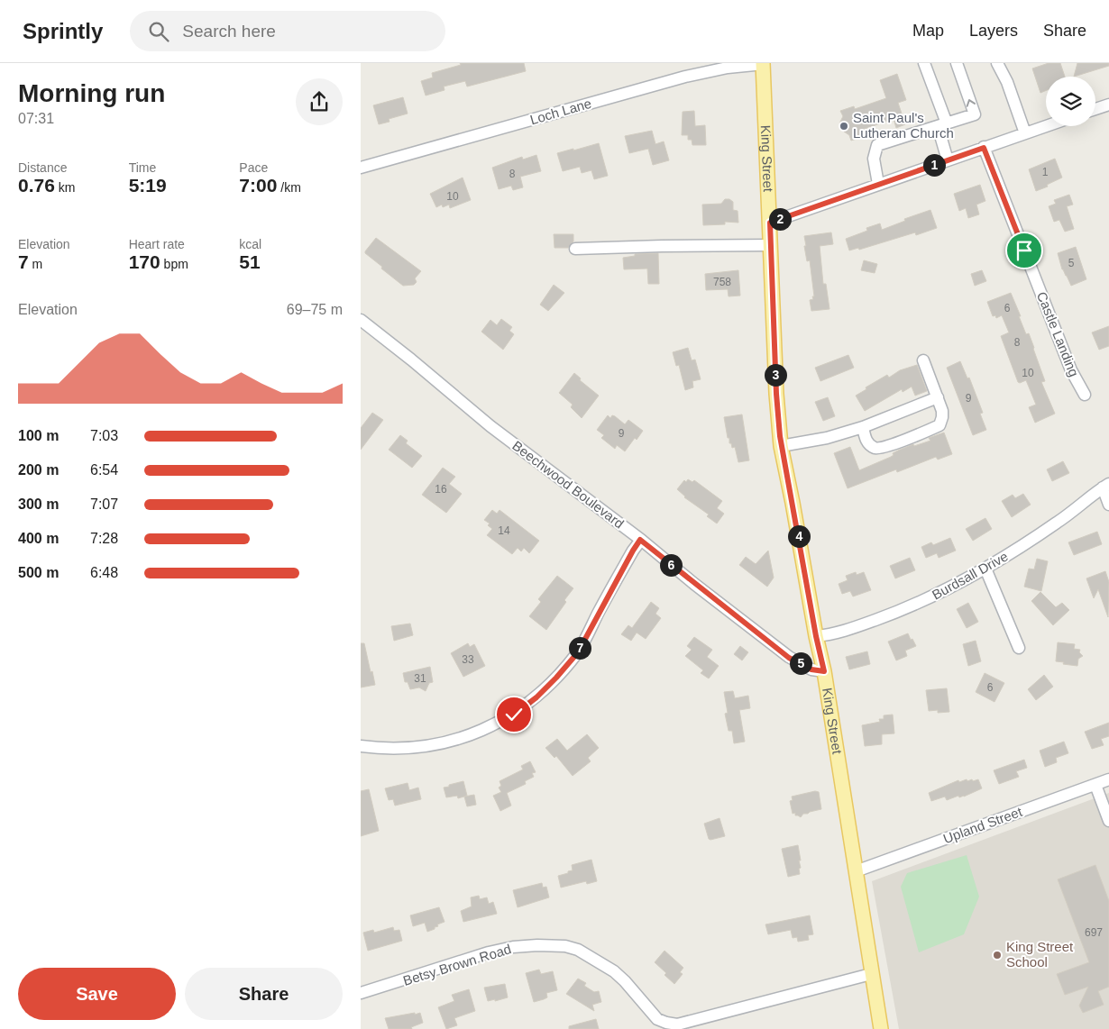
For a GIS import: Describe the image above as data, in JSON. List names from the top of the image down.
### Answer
{
  "streets": {
    "main road": ["King Street"],
    "street": [
      "Loch Lane",
      "Castle Landing",
      "Beechwood Boulevard",
      "Burdsall Drive",
      "Upland Street",
      "Betsy Brown Road"
    ]
  },
  "crossings": [
    ["Loch Lane", "King Street"],
    ["King Street", "Beechwood Boulevard"],
    ["King Street", "Burdsall Drive"],
    ["King Street", "Upland Street"],
    ["King Street", "Betsy Brown Road"]
  ],
  "places": ["Saint Paul's Lutheran Church", "King Street School"],
  "house_numbers": [
    "1",
    "8",
    "10",
    "5",
    "758",
    "6",
    "8",
    "10",
    "9",
    "9",
    "16",
    "14",
    "33",
    "31",
    "6",
    "697"
  ],
  "page": {
    "header": "Sprintly",
    "search": "Search here",
    "nav": ["Map", "Layers", "Share"],
    "heading": ["Morning run", "07:31"],
    "stats": [
      ["Distance", "0.76 km"],
      ["Time", "5:19"],
      ["Pace", "7:00 /km"],
      ["Elevation", "7 m"],
      ["Heart rate", "170 bpm"],
      ["kcal", "51"]
    ],
    "pins": [
      "1",
      "2",
      "3",
      "4",
      "6",
      "7",
      "5"
    ],
    "chart": ["Elevation", "69–75 m"],
    "list": [
      {
        "name": "100 m",
        "note": "7:03"
      },
      {
        "name": "200 m",
        "note": "6:54"
      },
      {
        "name": "300 m",
        "note": "7:07"
      },
      {
        "name": "400 m",
        "note": "7:28"
      },
      {
        "name": "500 m",
        "note": "6:48"
      }
    ],
    "buttons": ["Save", "Share"]
  }
}
